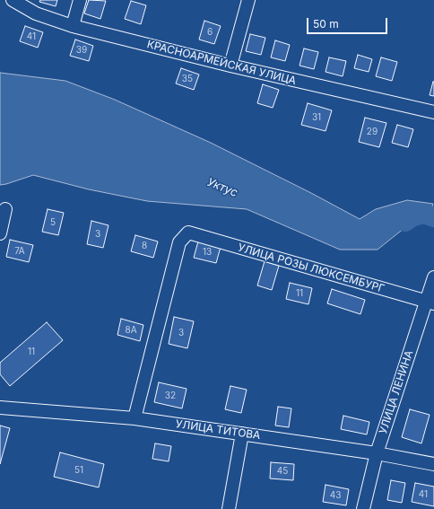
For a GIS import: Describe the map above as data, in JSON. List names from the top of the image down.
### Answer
{
  "streets": {
    "street": [
      "КРАСНОАРМЕЙСКАЯ УЛИЦА",
      "УЛИЦА РОЗЫ ЛЮКСЕМБУРГ",
      "УЛИЦА ЛЕНИНА",
      "УЛИЦА ТИТОВА"
    ]
  },
  "crossings": [
    ["УЛИЦА РОЗЫ ЛЮКСЕМБУРГ", "УЛИЦА ЛЕНИНА"],
    ["УЛИЦА РОЗЫ ЛЮКСЕМБУРГ", "УЛИЦА ТИТОВА"],
    ["УЛИЦА ЛЕНИНА", "УЛИЦА ТИТОВА"]
  ],
  "water": ["Уктус"],
  "house_numbers": [
    "6",
    "41",
    "39",
    "35",
    "31",
    "29",
    "5",
    "3",
    "8",
    "7А",
    "13",
    "11",
    "8А",
    "3",
    "11",
    "32",
    "51",
    "45",
    "41",
    "43"
  ],
  "scale_bar": "50 m"
}
